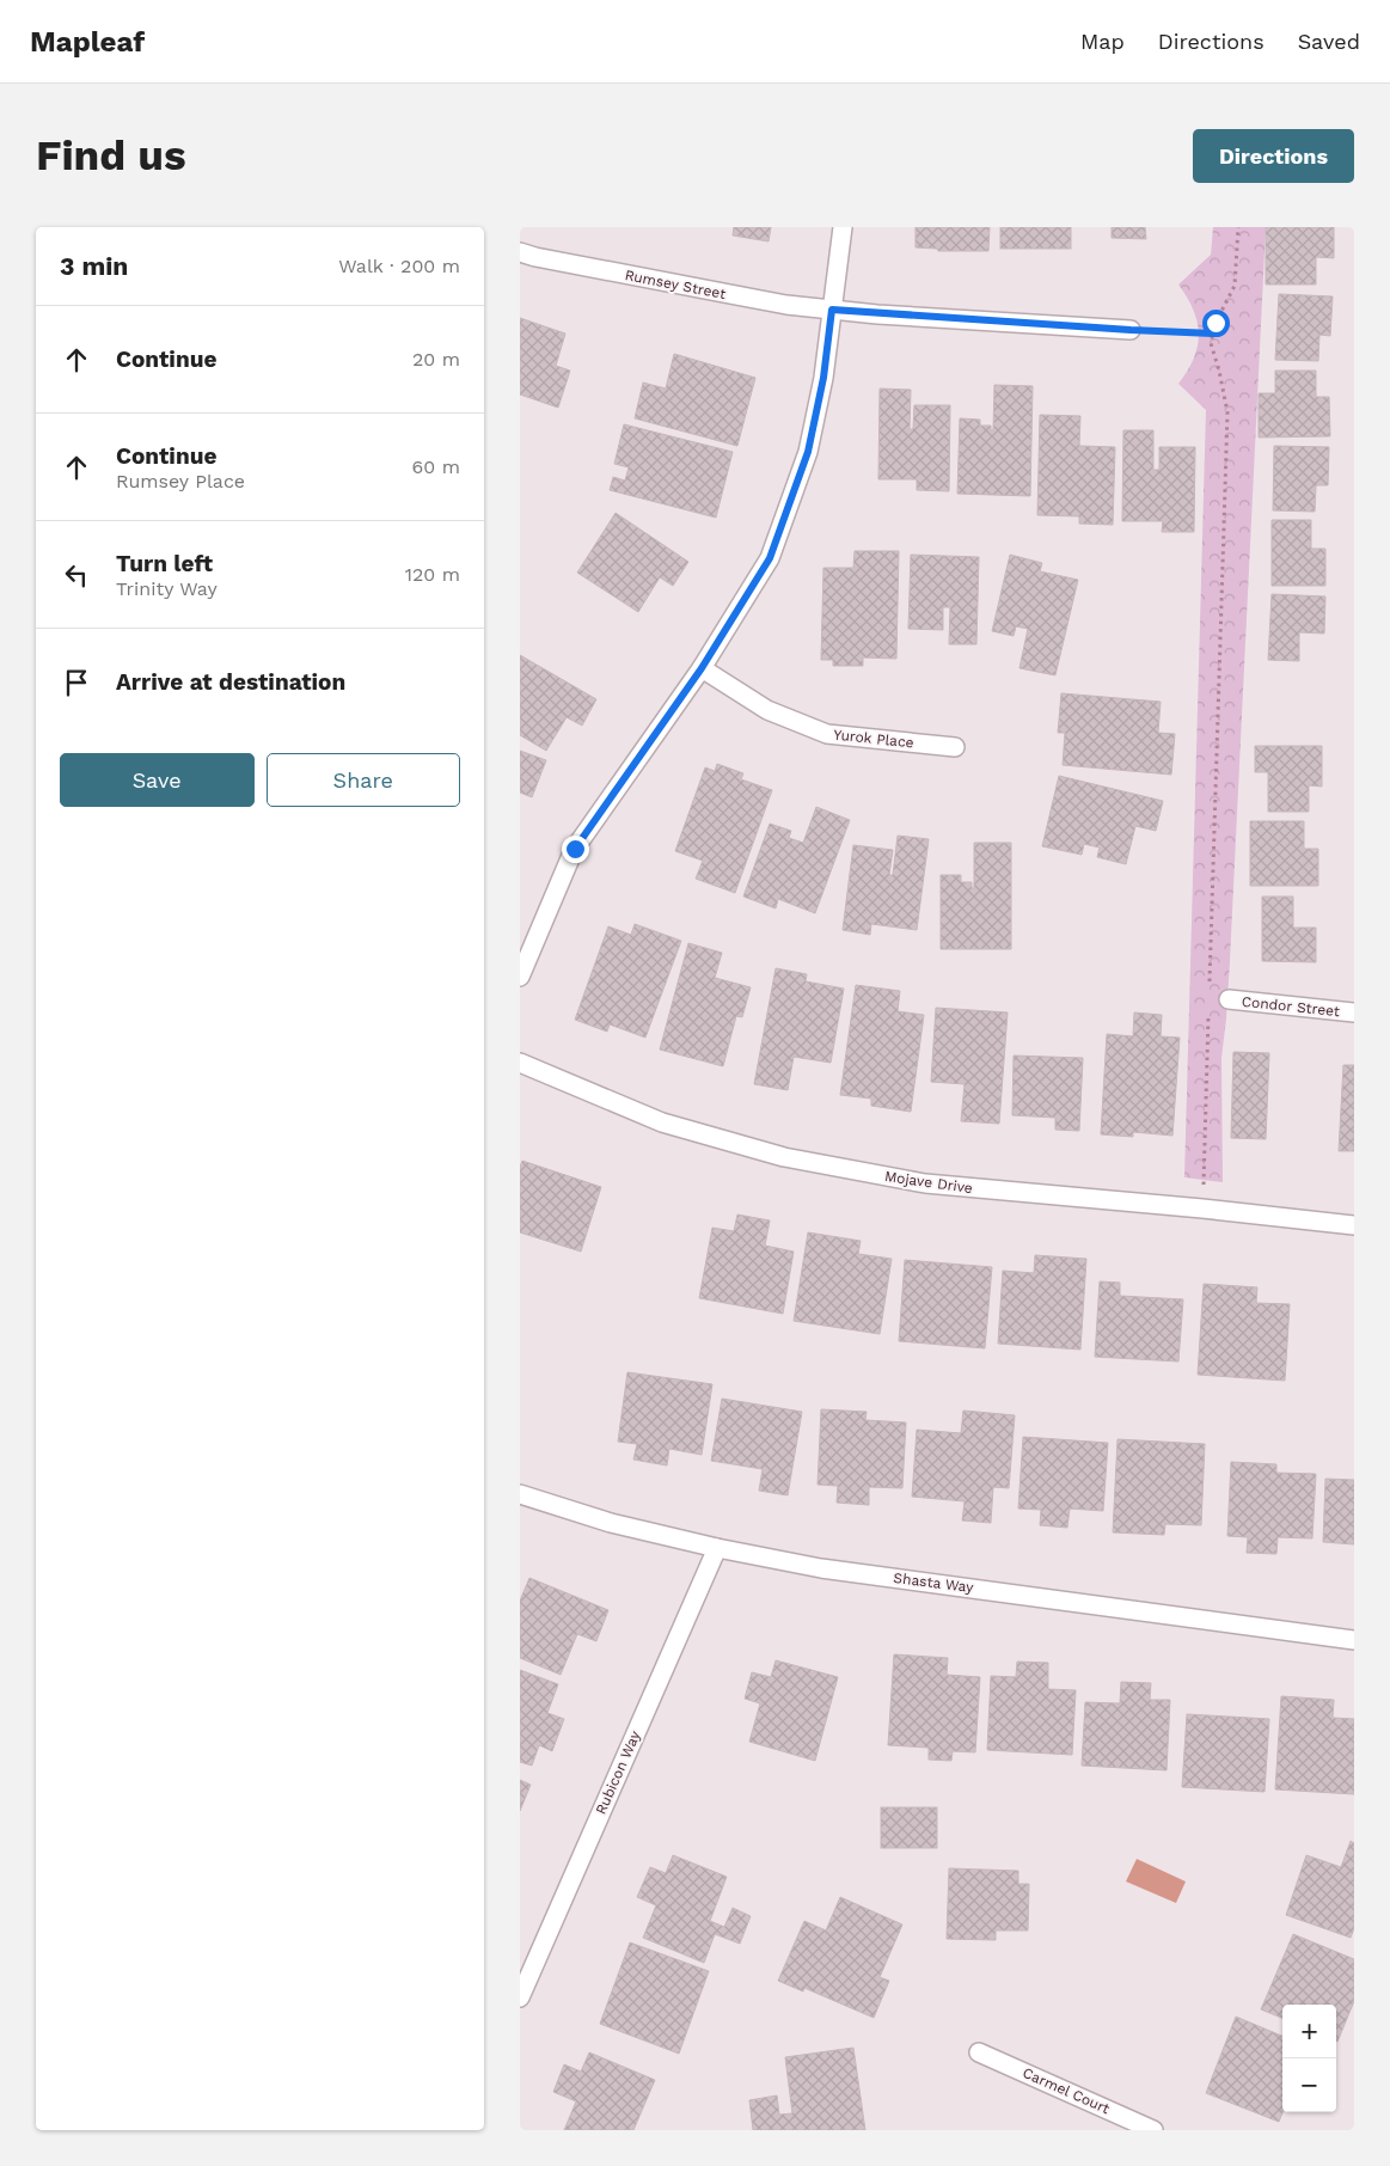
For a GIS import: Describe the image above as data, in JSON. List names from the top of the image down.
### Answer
{
  "streets": {
    "street": [
      "Rumsey Street",
      "Yurok Place",
      "Condor Street",
      "Mojave Drive",
      "Shasta Way",
      "Rubicon Way",
      "Carmel Court"
    ]
  },
  "crossings": [
    ["Shasta Way", "Rubicon Way"]
  ],
  "page": {
    "header": "Mapleaf",
    "nav": ["Map", "Directions", "Saved"],
    "buttons": [
      "Directions",
      ["Save", "Share"]
    ],
    "title": "Find us",
    "heading": ["3 min", "Walk · 200 m"],
    "list": [
      ["Continue", "20 m"],
      ["Continue", "Rumsey Place", "60 m"],
      ["Turn left", "Trinity Way", "120 m"],
      "Arrive at destination"
    ],
    "map_buttons": ["+", "−"]
  }
}
